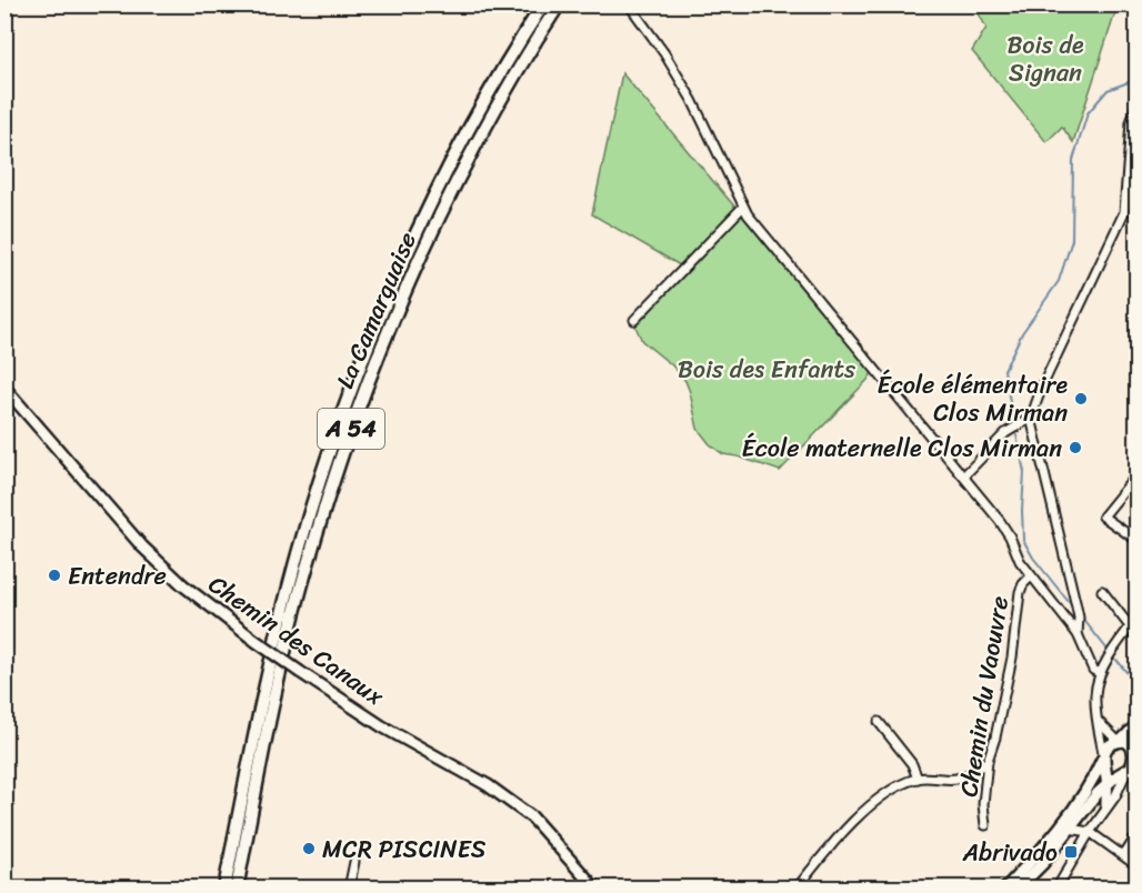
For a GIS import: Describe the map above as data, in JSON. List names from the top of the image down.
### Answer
{
  "streets": {
    "highway": ["La Camarguaise", "A 54"],
    "main road": ["Chemin des Canaux"],
    "street": ["Chemin du Vaouvre"]
  },
  "parks": ["Bois de Signan", "Bois des Enfants"],
  "places": {
    "other": [
      "École élémentaire Clos Mirman",
      "École maternelle Clos Mirman",
      "Entendre",
      "MCR PISCINES"
    ],
    "transit": ["Abrivado"]
  }
}
